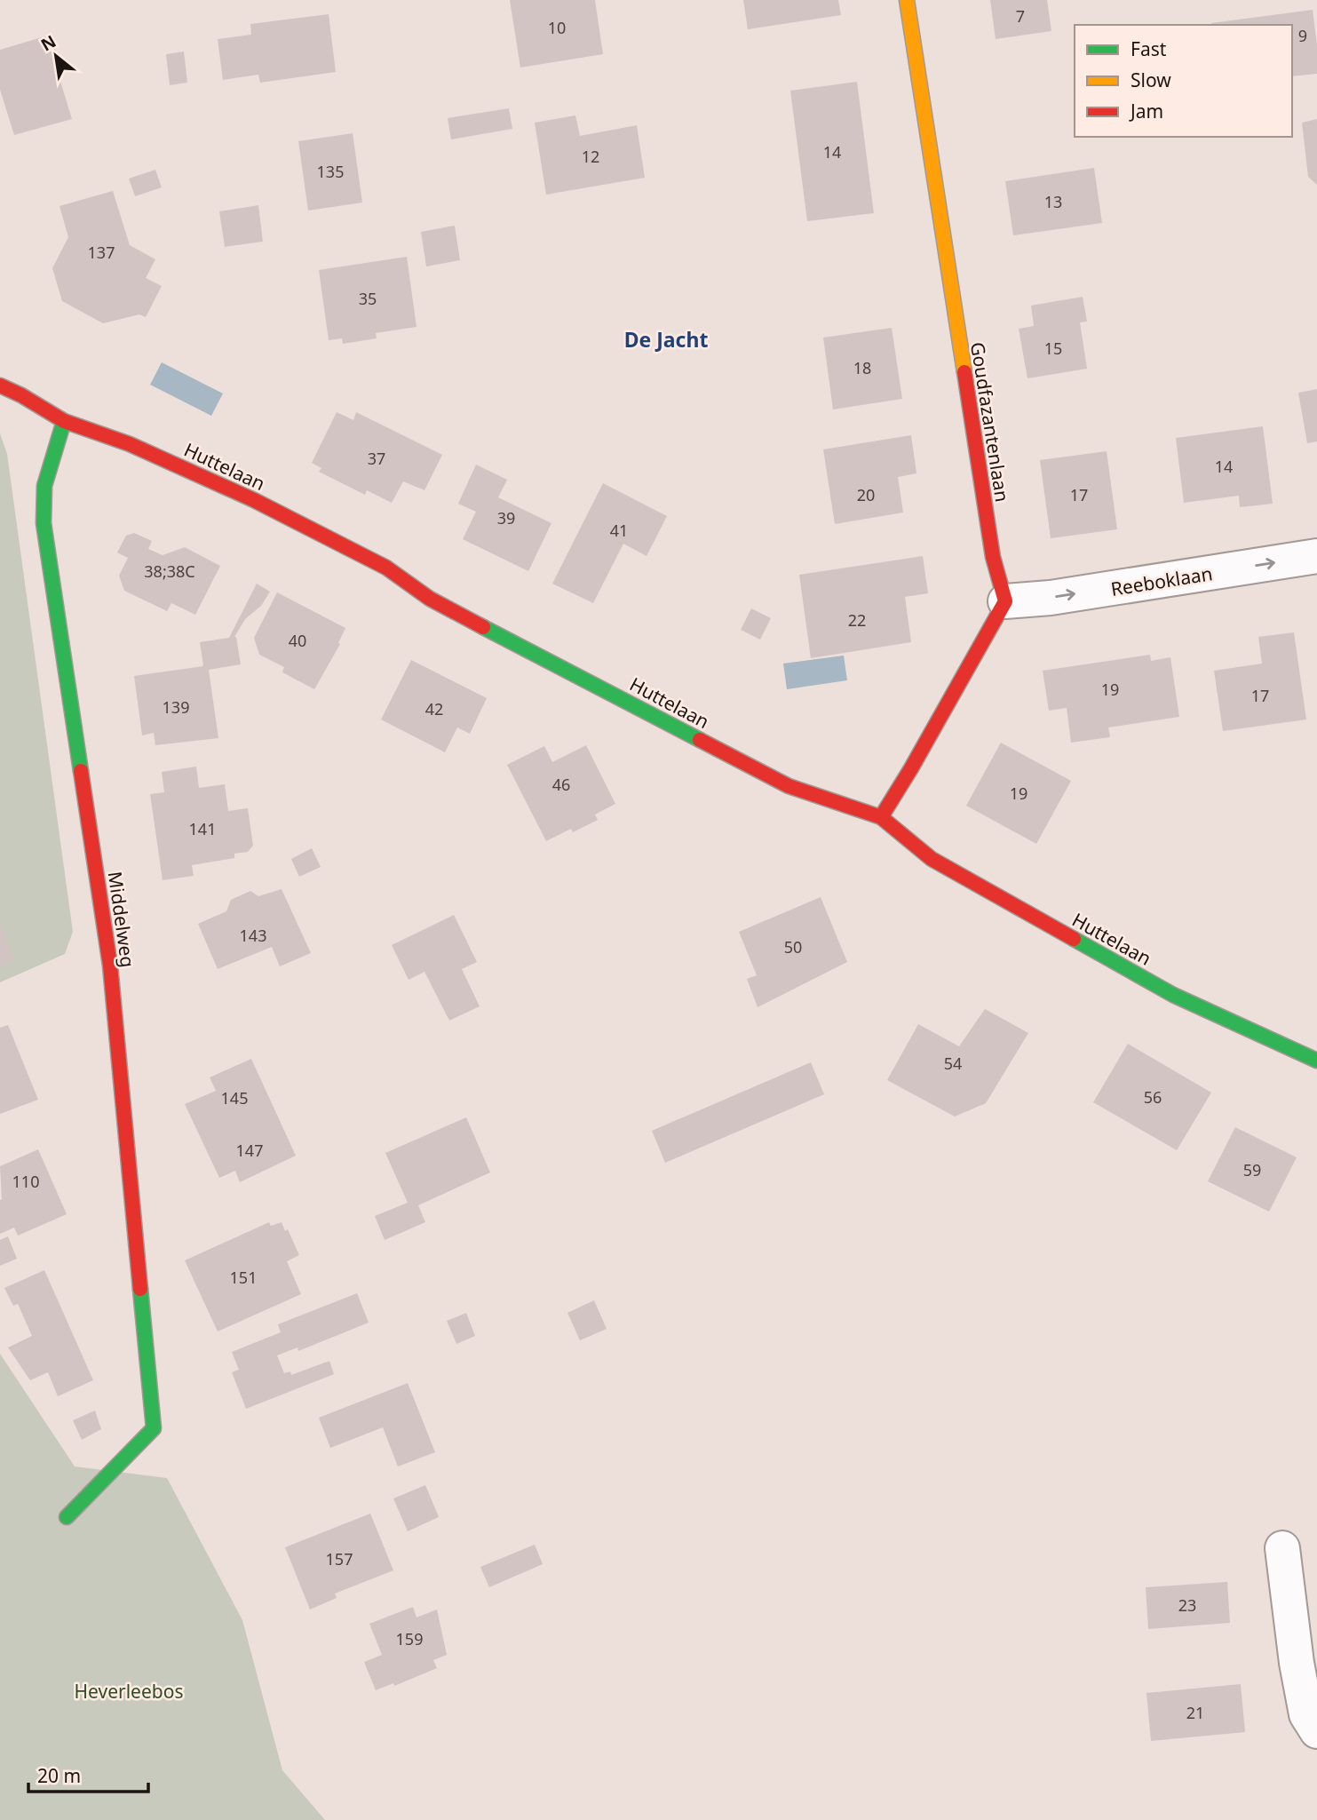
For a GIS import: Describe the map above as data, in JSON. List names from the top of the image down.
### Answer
{
  "streets": {
    "street": [
      "Goudfazantenlaan",
      "Huttelaan",
      "Reeboklaan",
      "Middelweg"
    ]
  },
  "crossings": [
    ["Goudfazantenlaan", "Reeboklaan"],
    ["Huttelaan", "Middelweg"]
  ],
  "one_way": ["Reeboklaan"],
  "districts": ["De Jacht"],
  "parks": ["Heverleebos"],
  "house_numbers": [
    "7",
    "10",
    "9",
    "14",
    "12",
    "135",
    "13",
    "137",
    "35",
    "15",
    "18",
    "37",
    "14",
    "20",
    "17",
    "39",
    "41",
    "38;38C",
    "22",
    "40",
    "19",
    "17",
    "139",
    "42",
    "46",
    "19",
    "141",
    "143",
    "50",
    "54",
    "56",
    "145",
    "147",
    "59",
    "110",
    "151",
    "157",
    "23",
    "159",
    "21"
  ],
  "legend": ["Fast", "Slow", "Jam"],
  "scale_bar": "20 m",
  "north": "top left"
}
